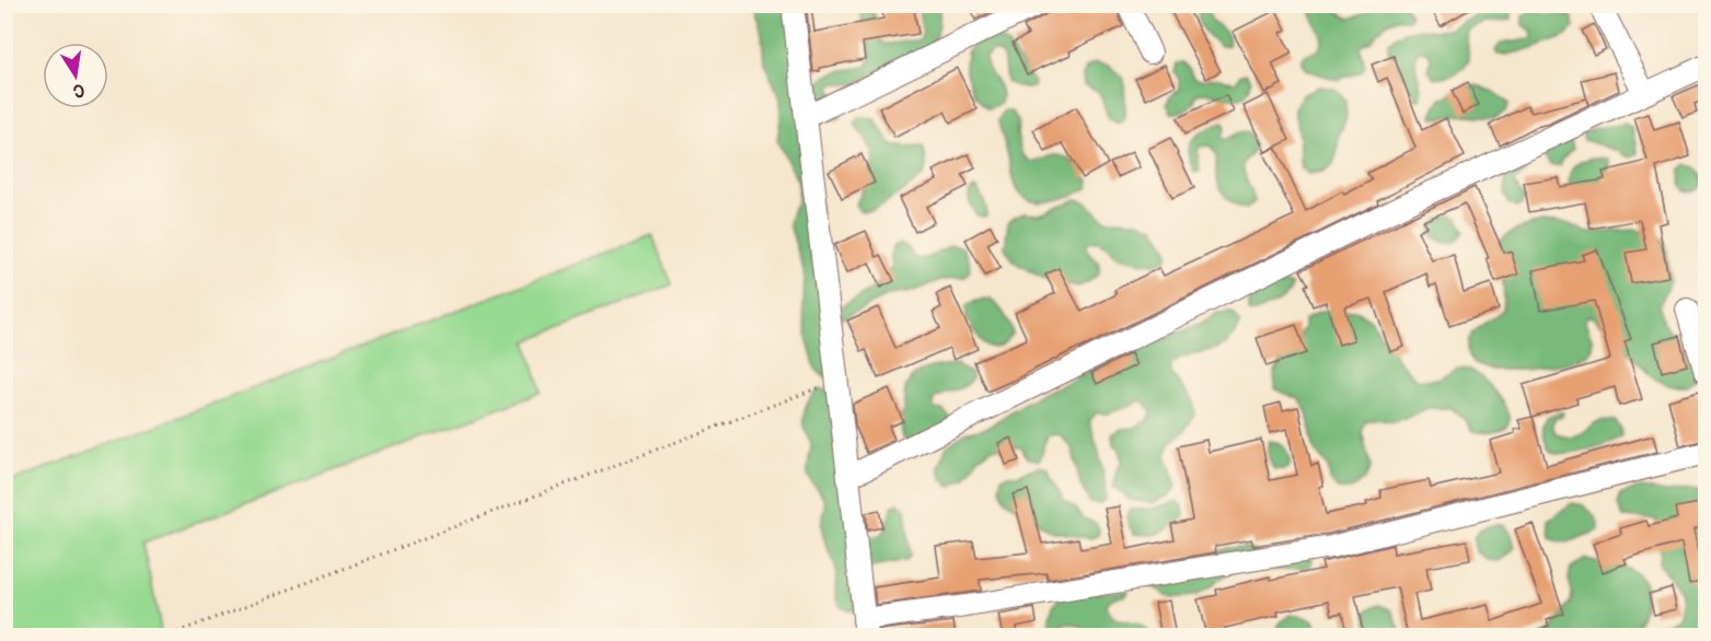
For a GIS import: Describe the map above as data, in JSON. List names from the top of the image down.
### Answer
{
  "north": "bottom"
}
